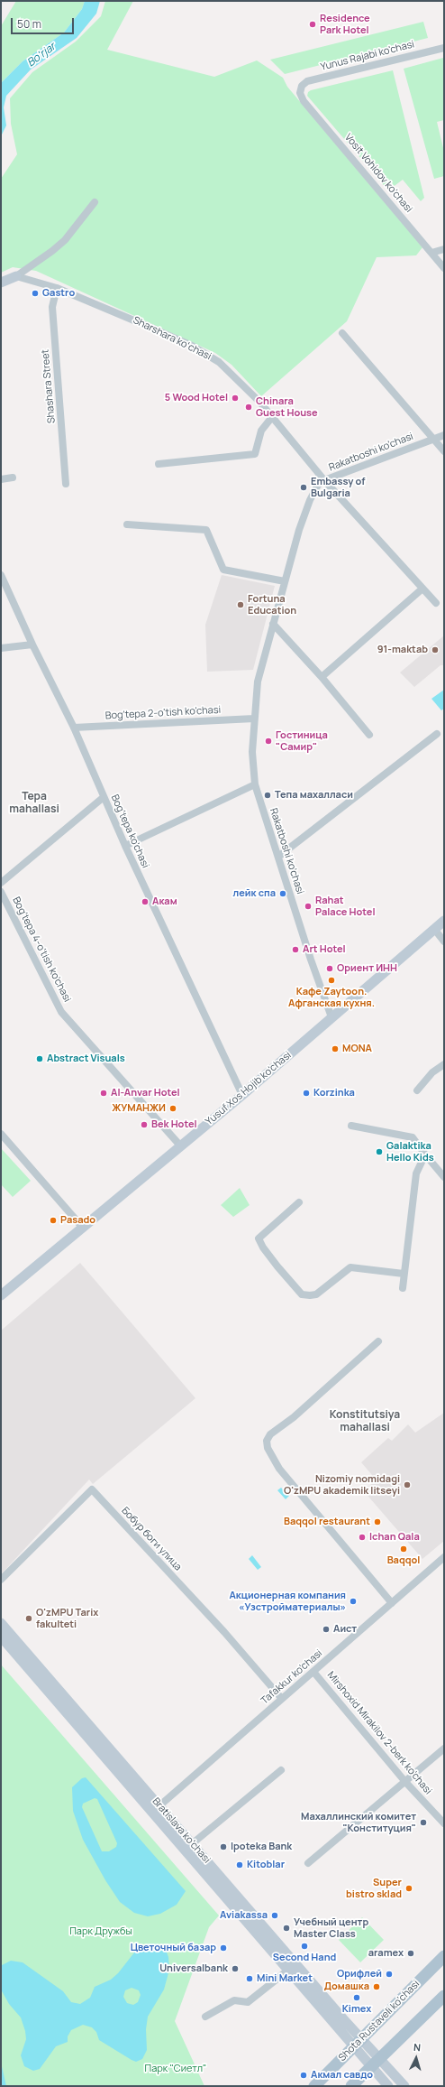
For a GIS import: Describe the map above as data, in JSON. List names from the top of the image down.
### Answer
{
  "streets": {
    "main road": ["Yusuf Xos Hojib ko'chasi", "Bratislava ko'chasi", "Shota Rustaveli ko'chasi"],
    "street": [
      "Yunus Rajabi ko'chasi",
      "Vosit Vohidov ko'chasi",
      "Sharshara koʻchasi",
      "Shashara Street",
      "Rakatboshi ko'chasi",
      "Bog'tepa 2-o'tish ko'chasi",
      "Bog'tepa ko'chasi",
      "Bog'tepa 4-o'tish ko'chasi",
      "Бобур боги улица",
      "Tafakkur ko'chasi",
      "Mirshoxid Mirakilov 2-berk ko'chasi"
    ]
  },
  "crossings": [
    ["Yunus Rajabi ko'chasi", "Vosit Vohidov ko'chasi"],
    ["Sharshara koʻchasi", "Shashara Street"],
    ["Sharshara koʻchasi", "Rakatboshi ko'chasi"],
    ["Rakatboshi ko'chasi", "Bog'tepa 2-o'tish ko'chasi"],
    ["Rakatboshi ko'chasi", "Yusuf Xos Hojib ko'chasi"],
    ["Bog'tepa 2-o'tish ko'chasi", "Bog'tepa ko'chasi"],
    ["Bog'tepa ko'chasi", "Yusuf Xos Hojib ko'chasi"],
    ["Bog'tepa 4-o'tish ko'chasi", "Yusuf Xos Hojib ko'chasi"],
    ["Бобур боги улица", "Tafakkur ko'chasi"],
    ["Tafakkur ko'chasi", "Mirshoxid Mirakilov 2-berk ko'chasi"],
    ["Tafakkur ko'chasi", "Bratislava ko'chasi"],
    ["Bratislava ko'chasi", "Shota Rustaveli ko'chasi"]
  ],
  "districts": ["Tepa mahallasi", "Konstitutsiya mahallasi"],
  "water": ["Bo‘rjar"],
  "parks": ["Парк Дружбы", "Парк \"Сиетл\""],
  "places": [
    "Residence Park Hotel",
    "Gastro",
    "5 Wood Hotel",
    "Chinara Guest House",
    "Embassy of Bulgaria",
    "Fortuna Education",
    "91-maktab",
    "Гостиница \"Самир\"",
    "Тепа махалласи",
    "лейк спа",
    "Акам",
    "Rahat Palace Hotel",
    "Art Hotel",
    "Ориент ИНН",
    "Кафе Zaytoon. Афганская кухня.",
    "MONA",
    "Abstract Visuals",
    "Al-Anvar Hotel",
    "Korzinka",
    "ЖУМАНЖИ",
    "Bek Hotel",
    "Galaktika Hello Kids",
    "Pasado",
    "Nizomiy nomidagi O'zMPU akademik litseyi",
    "Baqqol restaurant",
    "Ichan Qala",
    "Baqqol",
    "Акционерная компания «Узстройматериалы»",
    "O'zMPU Tarix fakulteti",
    "Аист",
    "Махаллинский комитет \"Конституция\"",
    "Ipoteka Bank",
    "Kitoblar",
    "Super bistro sklad",
    "Aviakassa",
    "Учебный центр Master Class",
    "Second Hand",
    "Цветочный базар",
    "aramex",
    "Universalbank",
    "Орифлей",
    "Mini Market",
    "Домашка",
    "Kimex",
    "Акмал савдо"
  ],
  "scale_bar": "50 m",
  "north": "top"
}
